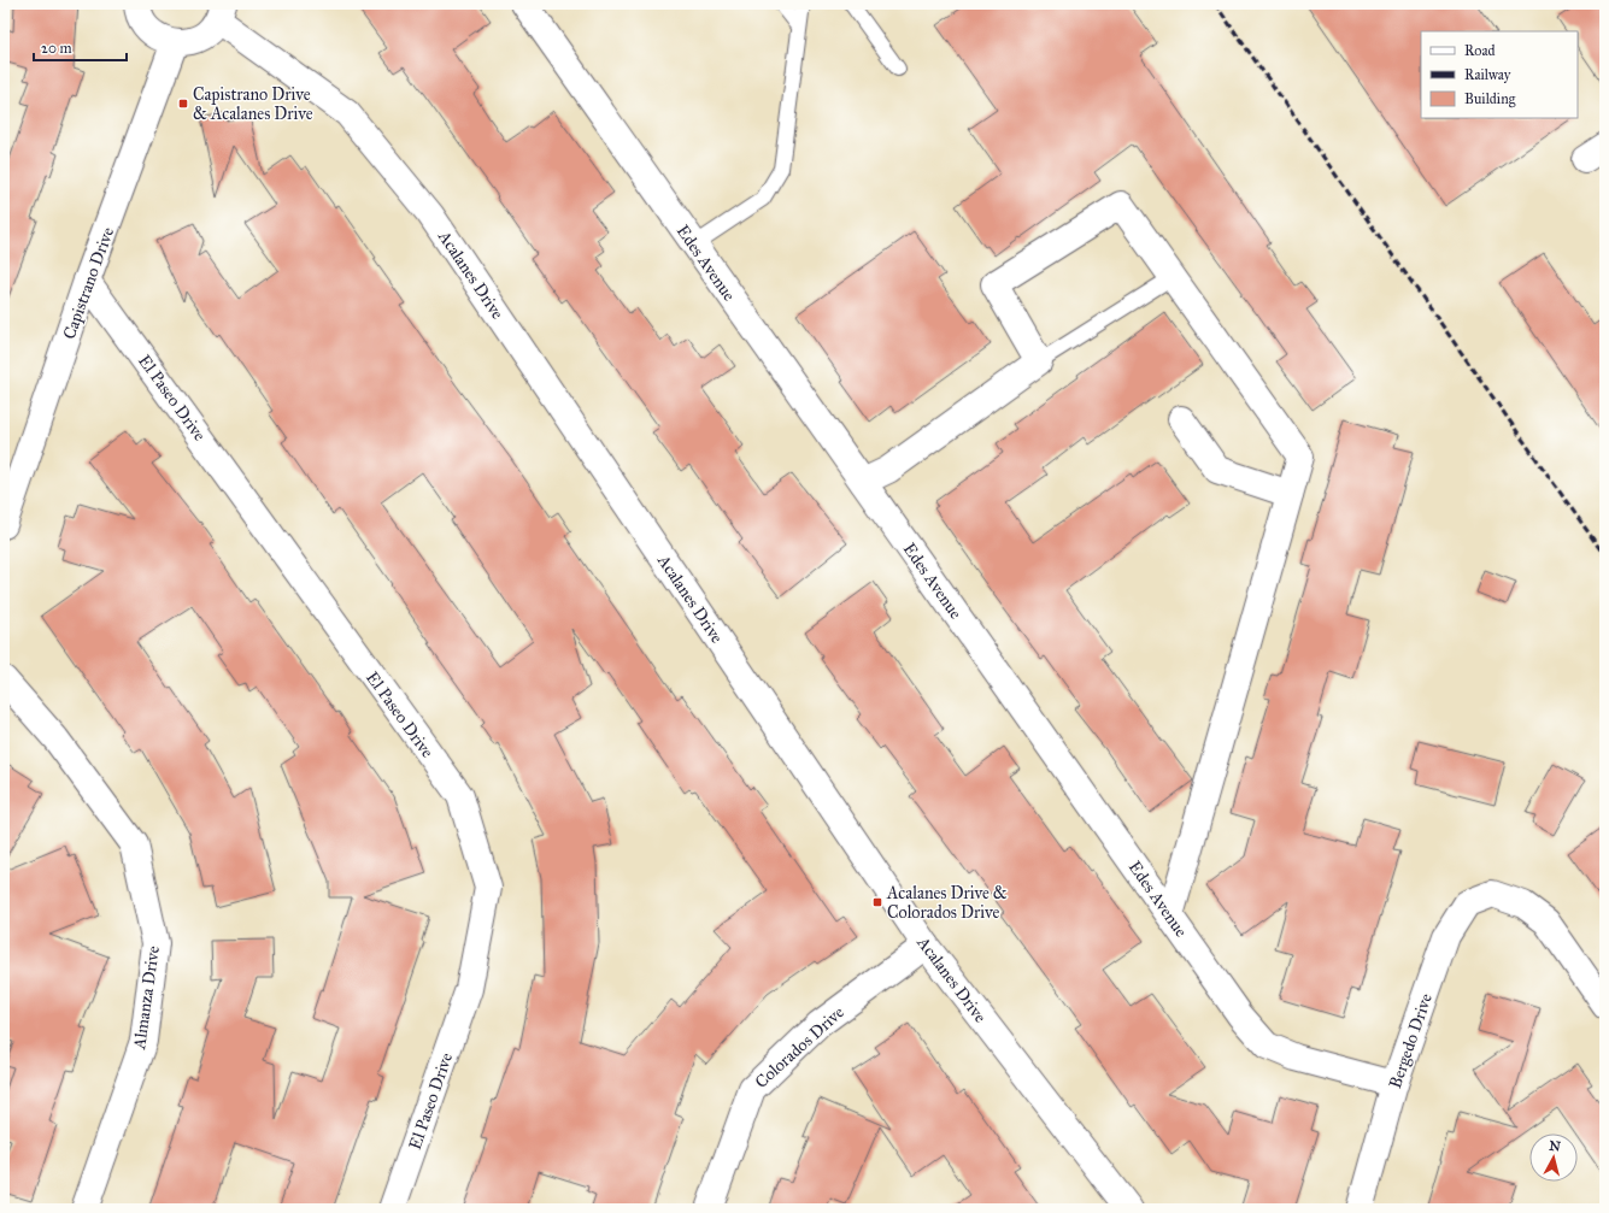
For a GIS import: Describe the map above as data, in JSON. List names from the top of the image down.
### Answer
{
  "streets": {
    "street": [
      "Edes Avenue",
      "Acalanes Drive",
      "Capistrano Drive",
      "El Paseo Drive",
      "Almanza Drive",
      "Bergedo Drive",
      "Colorados Drive"
    ]
  },
  "crossings": [
    ["Edes Avenue", "Bergedo Drive"],
    ["Acalanes Drive", "Colorados Drive"],
    ["Capistrano Drive", "El Paseo Drive"]
  ],
  "places": {
    "transit": ["Capistrano Drive & Acalanes Drive", "Acalanes Drive & Colorados Drive"]
  },
  "legend": ["Road", "Railway", "Building"],
  "scale_bar": "20 m",
  "north": "top"
}
